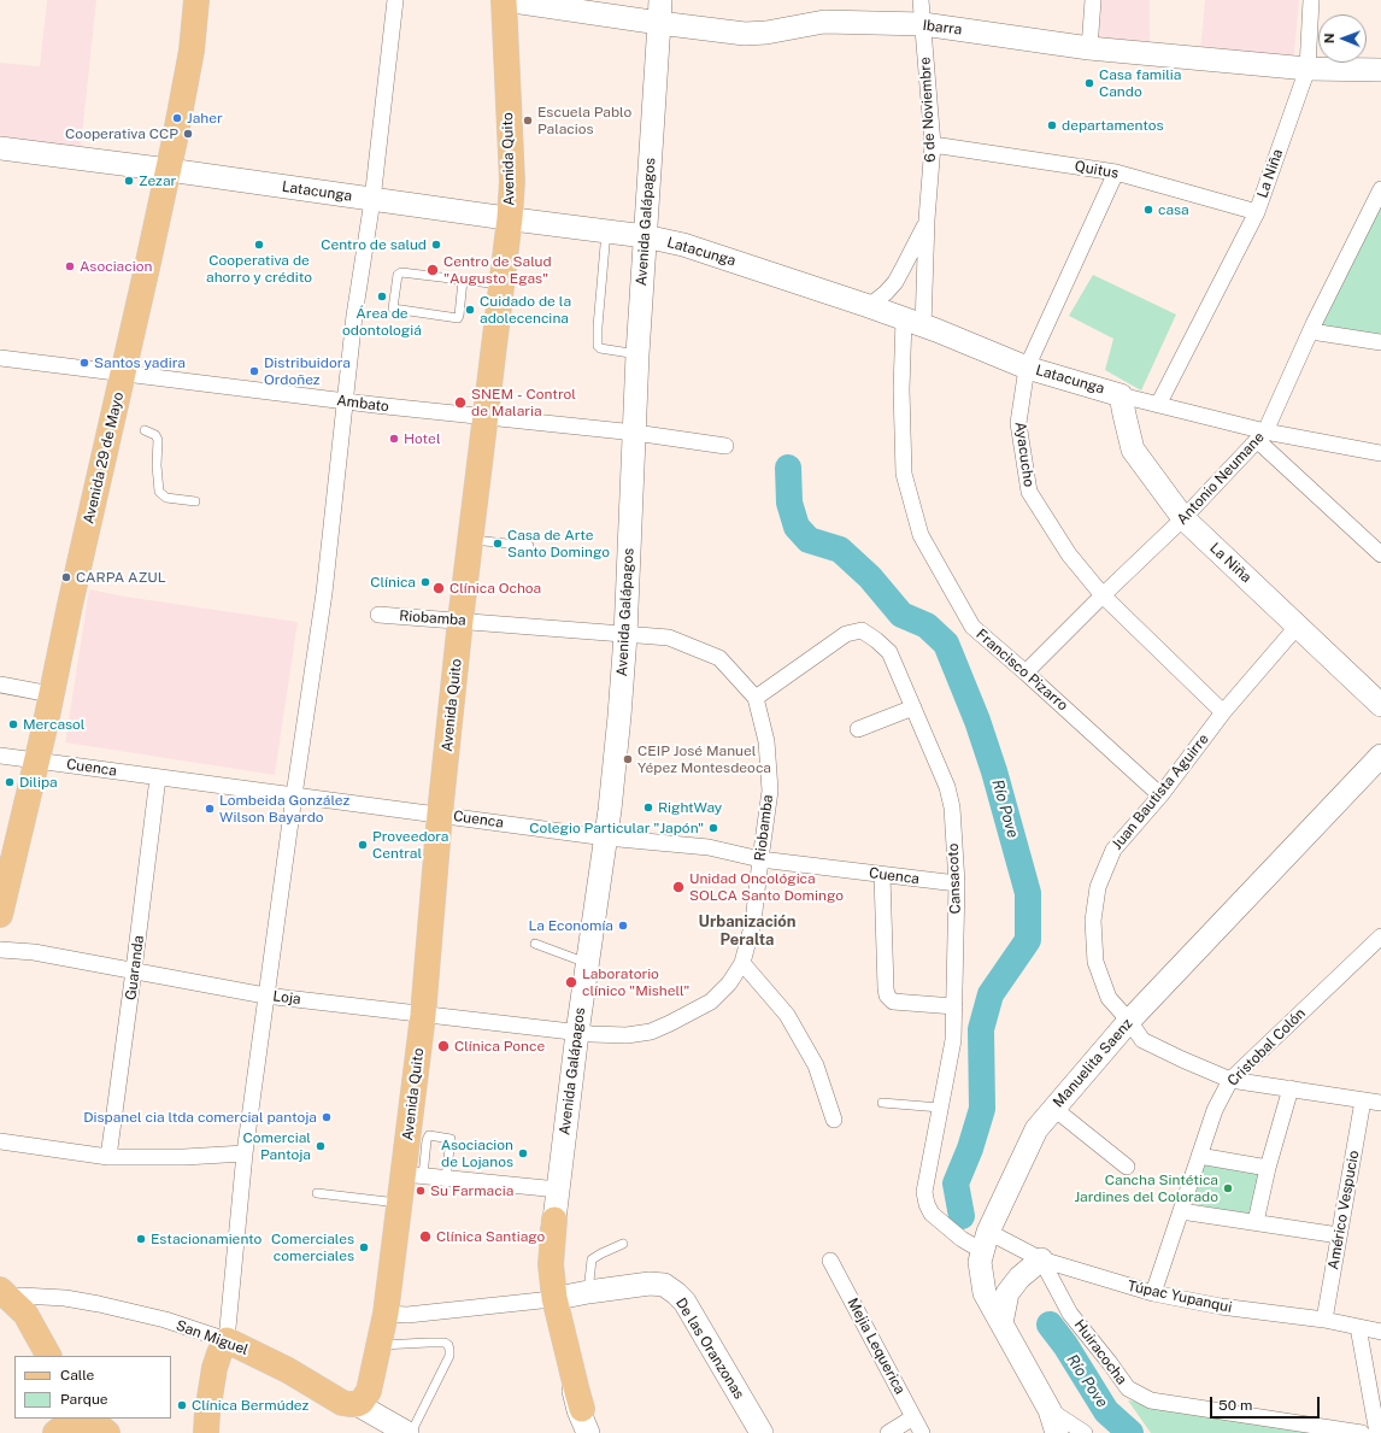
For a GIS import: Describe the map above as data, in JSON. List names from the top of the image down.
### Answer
{
  "streets": {
    "main road": ["Avenida Quito", "Avenida 29 de Mayo", "San Miguel"],
    "street": [
      "Ibarra",
      "6 de Noviembre",
      "Quitus",
      "La Niña",
      "Latacunga",
      "Avenida Galápagos",
      "Ambato",
      "Ayacucho",
      "Antonio Neumane",
      "Riobamba",
      "Francisco Pizarro",
      "Cuenca",
      "Juan Bautista Aguirre",
      "Cansacoto",
      "Guaranda",
      "Loja",
      "Cristobal Colón",
      "Manuelita Saenz",
      "Américo Vespucio",
      "Túpac Yupanqui",
      "Mejia Lequerica",
      "De las Oranzonas",
      "Huiracocha"
    ]
  },
  "crossings": [
    ["Ibarra", "6 de Noviembre"],
    ["Ibarra", "Avenida Quito"],
    ["Ibarra", "La Niña"],
    ["Ibarra", "Avenida Galápagos"],
    ["6 de Noviembre", "Quitus"],
    ["6 de Noviembre", "Latacunga"],
    ["6 de Noviembre", "Francisco Pizarro"],
    ["Avenida Quito", "Latacunga"],
    ["Avenida Quito", "Ambato"],
    ["Avenida Quito", "Riobamba"],
    ["Avenida Quito", "Cuenca"],
    ["Avenida Quito", "Loja"],
    ["Avenida Quito", "San Miguel"],
    ["Avenida Quito", "De las Oranzonas"],
    ["Quitus", "La Niña"],
    ["Quitus", "Ayacucho"],
    ["La Niña", "Latacunga"],
    ["La Niña", "Antonio Neumane"],
    ["La Niña", "Juan Bautista Aguirre"],
    ["Latacunga", "Avenida Galápagos"],
    ["Latacunga", "Ayacucho"],
    ["Latacunga", "Avenida 29 de Mayo"],
    ["Latacunga", "Antonio Neumane"],
    ["Latacunga", "Francisco Pizarro"],
    ["Avenida Galápagos", "Ambato"],
    ["Avenida Galápagos", "Riobamba"],
    ["Avenida Galápagos", "Cuenca"],
    ["Avenida Galápagos", "Loja"],
    ["Avenida Galápagos", "De las Oranzonas"],
    ["Ambato", "Avenida 29 de Mayo"],
    ["Ayacucho", "Antonio Neumane"],
    ["Ayacucho", "Juan Bautista Aguirre"],
    ["Avenida 29 de Mayo", "Cuenca"],
    ["Antonio Neumane", "Francisco Pizarro"],
    ["Riobamba", "Cuenca"],
    ["Riobamba", "Cansacoto"],
    ["Riobamba", "Loja"],
    ["Francisco Pizarro", "Juan Bautista Aguirre"],
    ["Cuenca", "Cansacoto"],
    ["Cuenca", "Guaranda"],
    ["Juan Bautista Aguirre", "Cristobal Colón"],
    ["Juan Bautista Aguirre", "Manuelita Saenz"],
    ["Juan Bautista Aguirre", "Américo Vespucio"],
    ["Cansacoto", "Manuelita Saenz"],
    ["Cansacoto", "Túpac Yupanqui"],
    ["Guaranda", "Loja"],
    ["Cristobal Colón", "Túpac Yupanqui"],
    ["Manuelita Saenz", "Túpac Yupanqui"],
    ["Américo Vespucio", "Túpac Yupanqui"],
    ["Túpac Yupanqui", "Huiracocha"]
  ],
  "districts": ["Urbanización Peralta"],
  "water": ["Río Pove"],
  "places": [
    "Casa familia Cando",
    "Jaher",
    "Escuela Pablo Palacios",
    "departamentos",
    "Cooperativa CCP",
    "Zezar",
    "casa",
    "Cooperativa de ahorro y crédito",
    "Centro de salud",
    "Asociacion",
    "Centro de Salud \"Augusto Egas\"",
    "Área de odontologiá",
    "Cuidado de la adolecencina",
    "Santos yadira",
    "Distribuidora Ordoñez",
    "SNEM - Control de Malaria",
    "Hotel",
    "Casa de Arte Santo Domingo",
    "CARPA AZUL",
    "Clínica",
    "Clínica Ochoa",
    "Mercasol",
    "CEIP José Manuel Yépez Montesdeoca",
    "Dilipa",
    "RightWay",
    "Lombeida González Wilson Bayardo",
    "Colegio Particular \"Japón\"",
    "Proveedora Central",
    "Unidad Oncológica SOLCA Santo Domingo",
    "La Economía",
    "Laboratorio clínico \"Mishell\"",
    "Clínica Ponce",
    "Dispanel cia ltda comercial pantoja",
    "Comercial Pantoja",
    "Asociacion de Lojanos",
    "Cancha Sintética Jardines del Colorado",
    "Su Farmacia",
    "Clínica Santiago",
    "Estacionamiento",
    "Comerciales comerciales",
    "Clínica Bermúdez"
  ],
  "legend": ["Calle", "Parque"],
  "scale_bar": "50 m",
  "north": "left"
}
